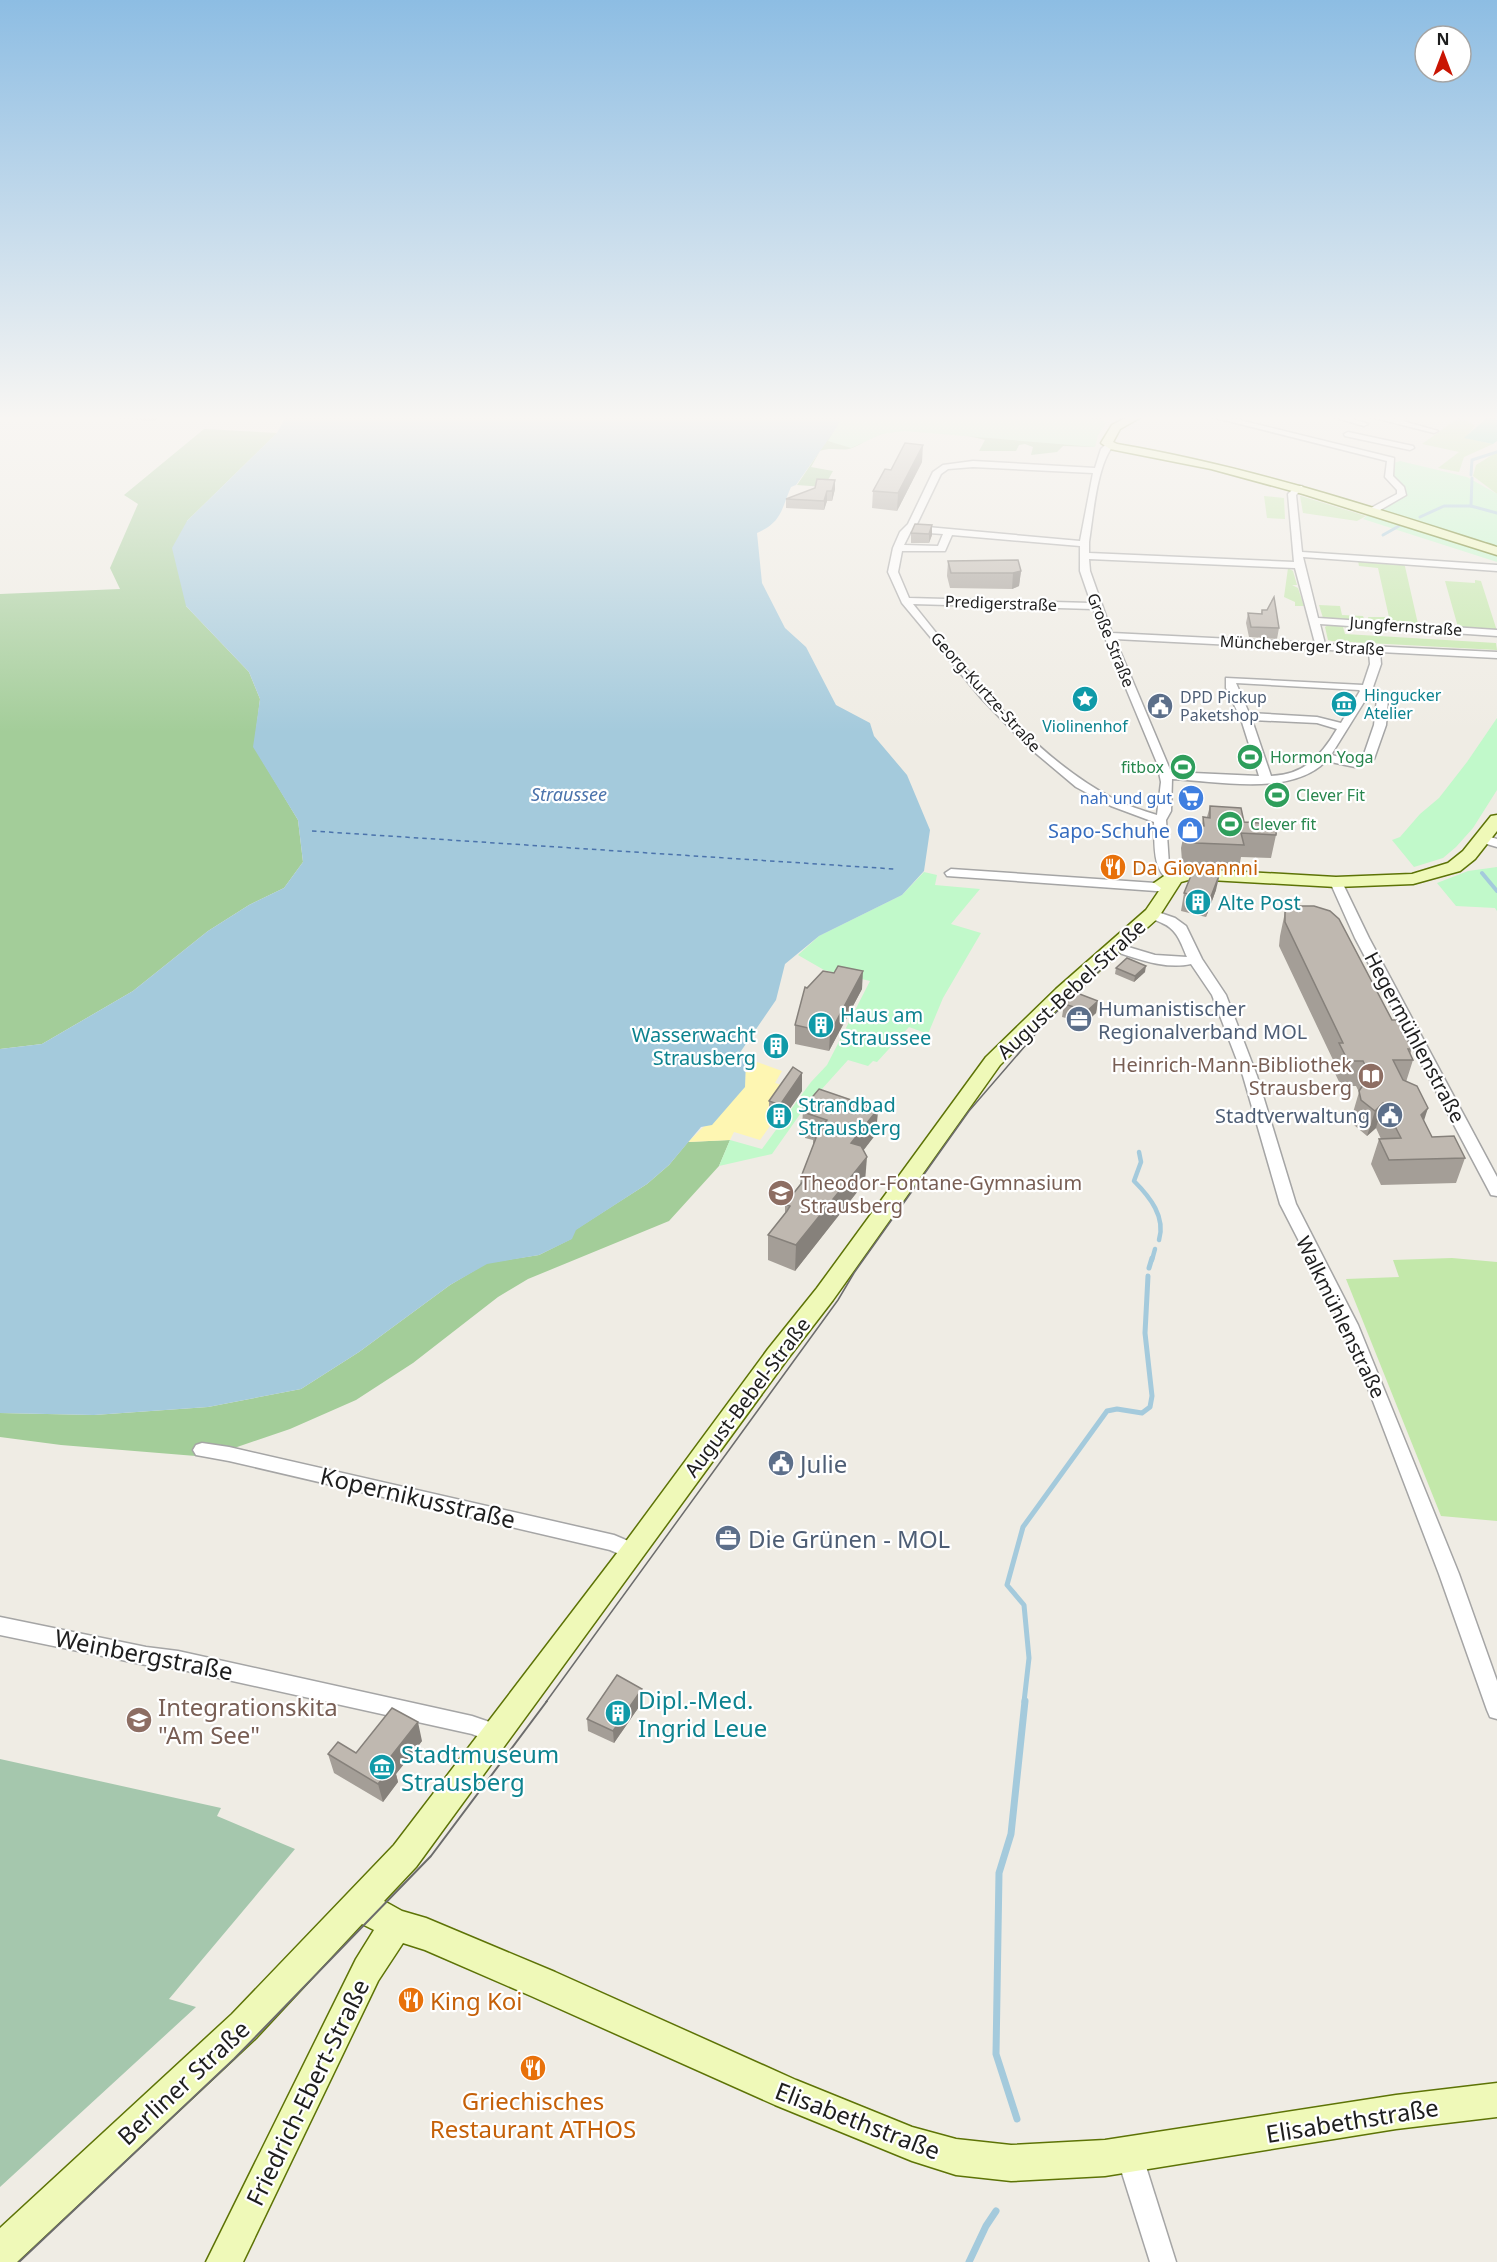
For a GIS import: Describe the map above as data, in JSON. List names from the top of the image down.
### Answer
{
  "streets": {
    "street": [
      "Predigerstraße",
      "Jungfernstraße",
      "Große Straße",
      "Müncheberger Straße",
      "Georg-Kurtze-Straße",
      "August-Bebel-Straße",
      "Hegermühlenstraße",
      "Walkmühlenstraße",
      "Kopernikusstraße",
      "Weinbergstraße",
      "Berliner Straße",
      "Friedrich-Ebert-Straße",
      "Elisabethstraße"
    ]
  },
  "crossings": [
    ["Predigerstraße", "Große Straße"],
    ["Predigerstraße", "Georg-Kurtze-Straße"],
    ["Große Straße", "Müncheberger Straße"],
    ["Große Straße", "Georg-Kurtze-Straße"],
    ["Große Straße", "August-Bebel-Straße"],
    ["August-Bebel-Straße", "Walkmühlenstraße"],
    ["August-Bebel-Straße", "Kopernikusstraße"],
    ["August-Bebel-Straße", "Weinbergstraße"],
    ["August-Bebel-Straße", "Berliner Straße"],
    ["August-Bebel-Straße", "Elisabethstraße"],
    ["Berliner Straße", "Elisabethstraße"],
    ["Friedrich-Ebert-Straße", "Elisabethstraße"]
  ],
  "water": ["Straussee"],
  "places": {
    "place": ["Violinenhof"],
    "museum": ["Hingucker Atelier", "Stadtmuseum Strausberg"],
    "public building": ["DPD Pickup Paketshop", "Stadtverwaltung", "Julie"],
    "sports": [
      "Hormon Yoga",
      "fitbox",
      "Clever Fit",
      "Clever fit"
    ],
    "supermarket": ["nah und gut"],
    "shop": ["Sapo-Schuhe"],
    "restaurant": ["Da Giovannni", "King Koi", "Griechisches Restaurant ATHOS"],
    "building": [
      "Alte Post",
      "Haus am Straussee",
      "Wasserwacht Strausberg",
      "Strandbad Strausberg",
      "Dipl.-Med. Ingrid Leue"
    ],
    "office": ["Humanistischer Regionalverband MOL", "Die Grünen - MOL"],
    "library": ["Heinrich-Mann-Bibliothek Strausberg"],
    "school or university": ["Theodor-Fontane-Gymnasium Strausberg", "Integrationskita \"Am See\""]
  },
  "north": "top"
}
